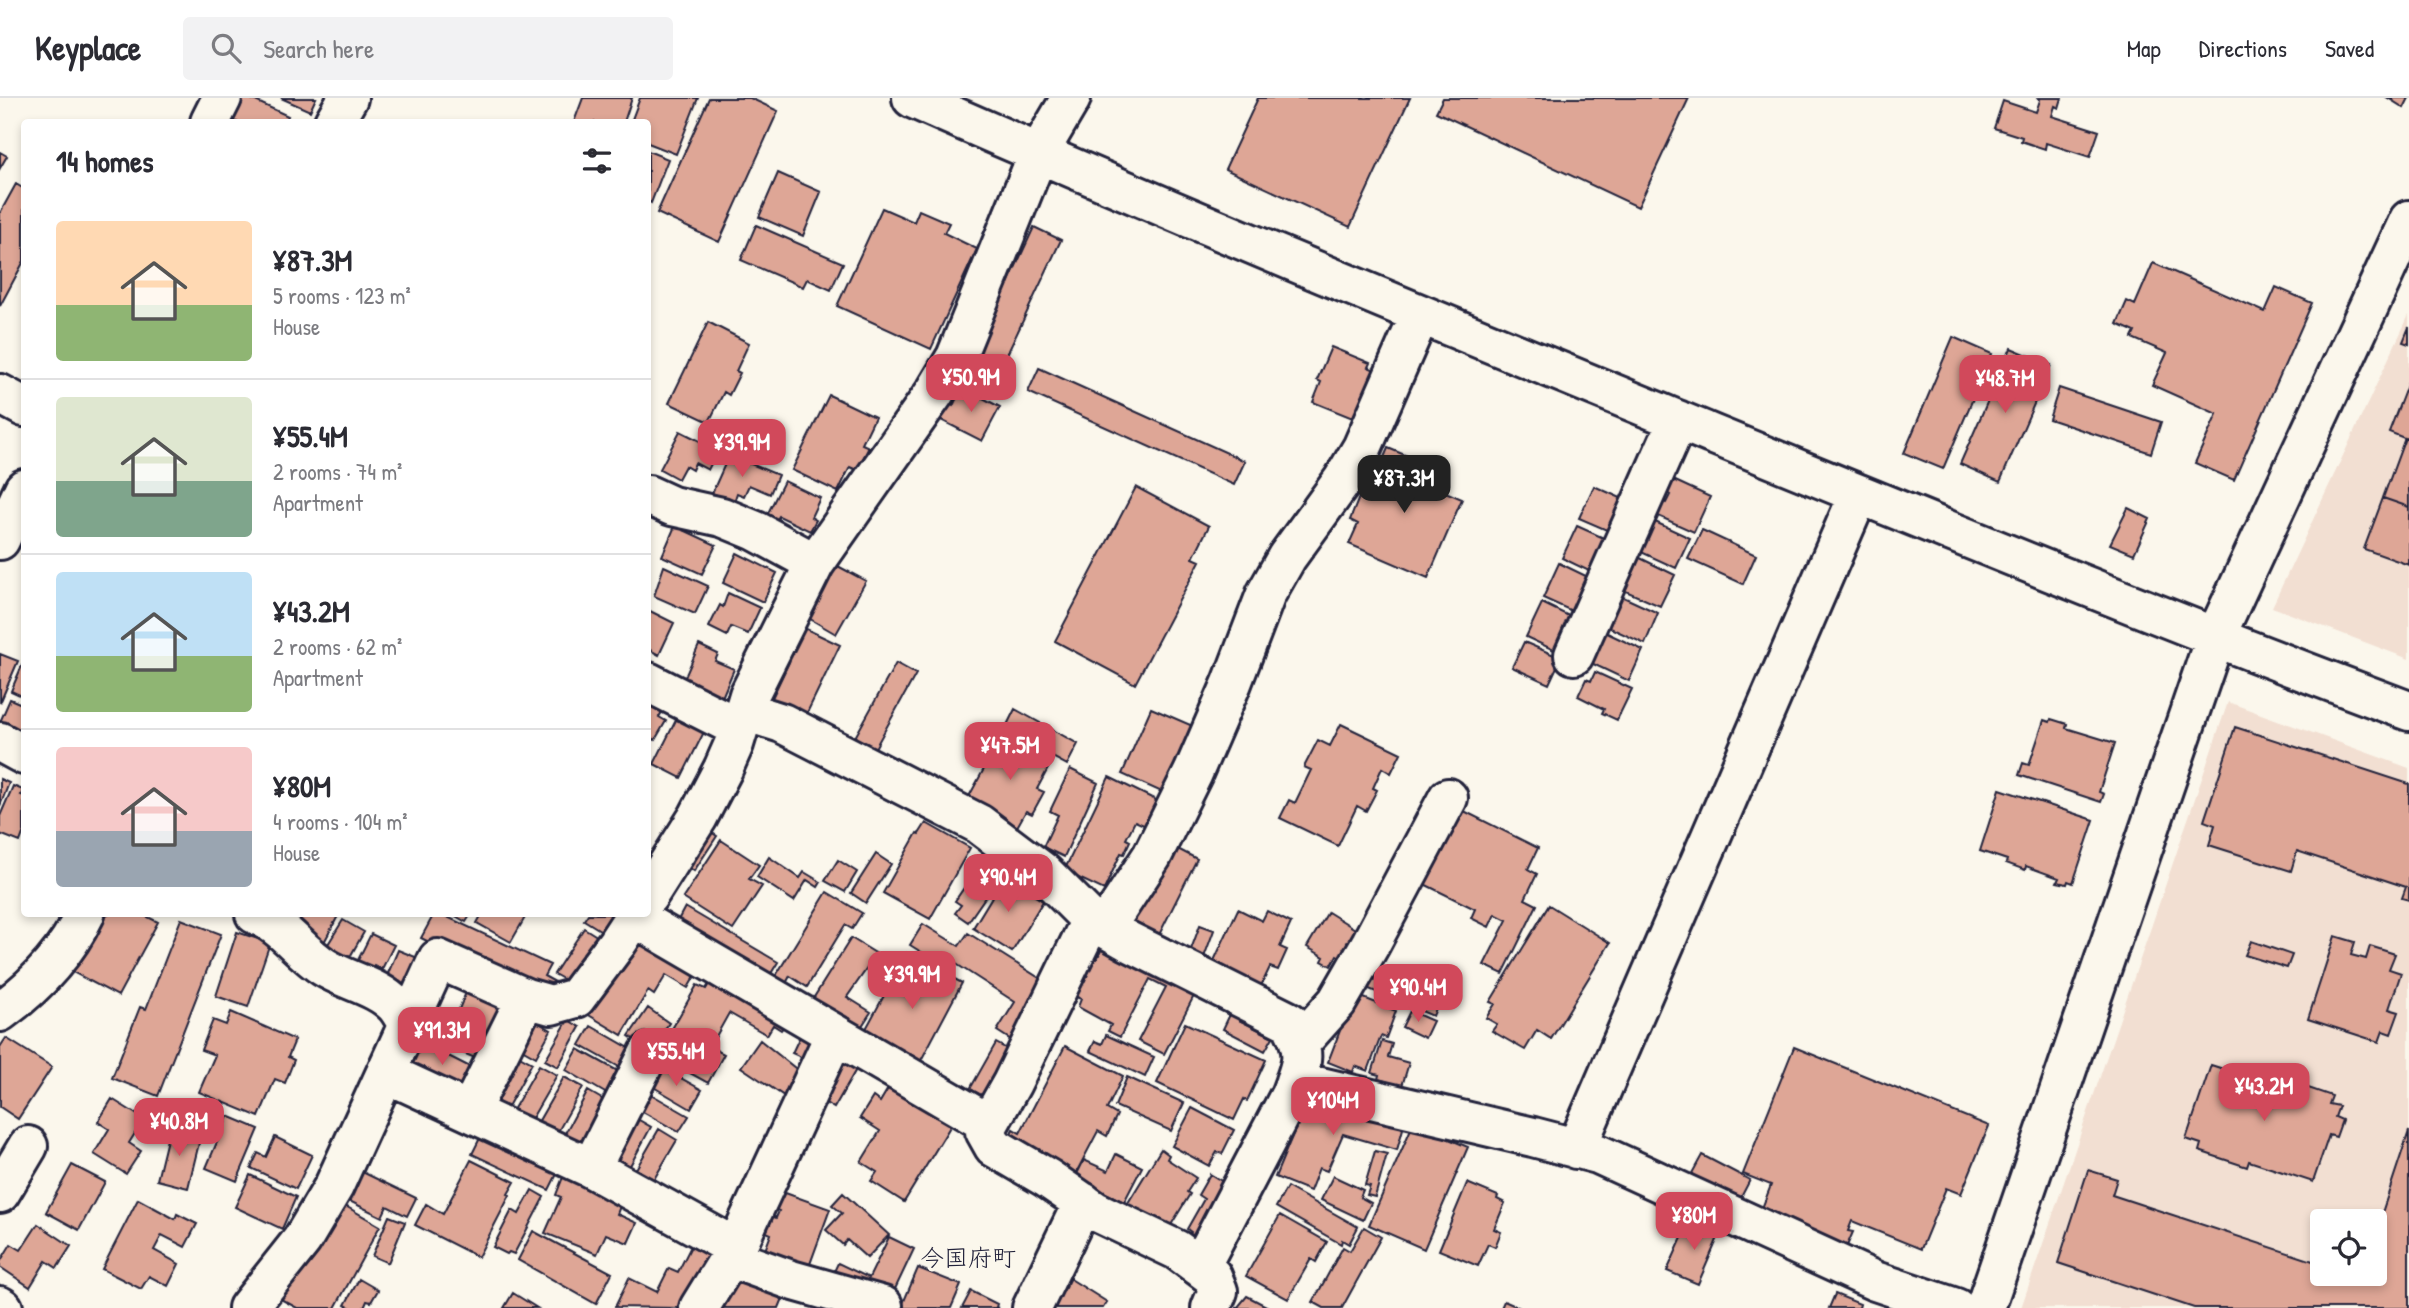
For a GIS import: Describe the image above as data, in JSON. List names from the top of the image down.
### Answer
{
  "districts": ["今国府町"],
  "page": {
    "header": "Keyplace",
    "search": "Search here",
    "nav": ["Map", "Directions", "Saved"],
    "heading": "14 homes",
    "list": [
      {
        "name": "¥87.3M",
        "note": "5 rooms · 123 m² · House"
      },
      {
        "name": "¥55.4M",
        "note": "2 rooms · 74 m² · Apartment"
      },
      {
        "name": "¥43.2M",
        "note": "2 rooms · 62 m² · Apartment"
      },
      {
        "name": "¥80M",
        "note": "4 rooms · 104 m² · House"
      }
    ],
    "price": [
      "¥50.9M",
      "¥48.7M",
      "¥39.9M",
      "¥87.3M",
      "¥47.5M",
      "¥90.4M",
      "¥39.9M",
      "¥90.4M",
      "¥91.3M",
      "¥55.4M",
      "¥43.2M",
      "¥104M",
      "¥40.8M",
      "¥80M"
    ]
  }
}
